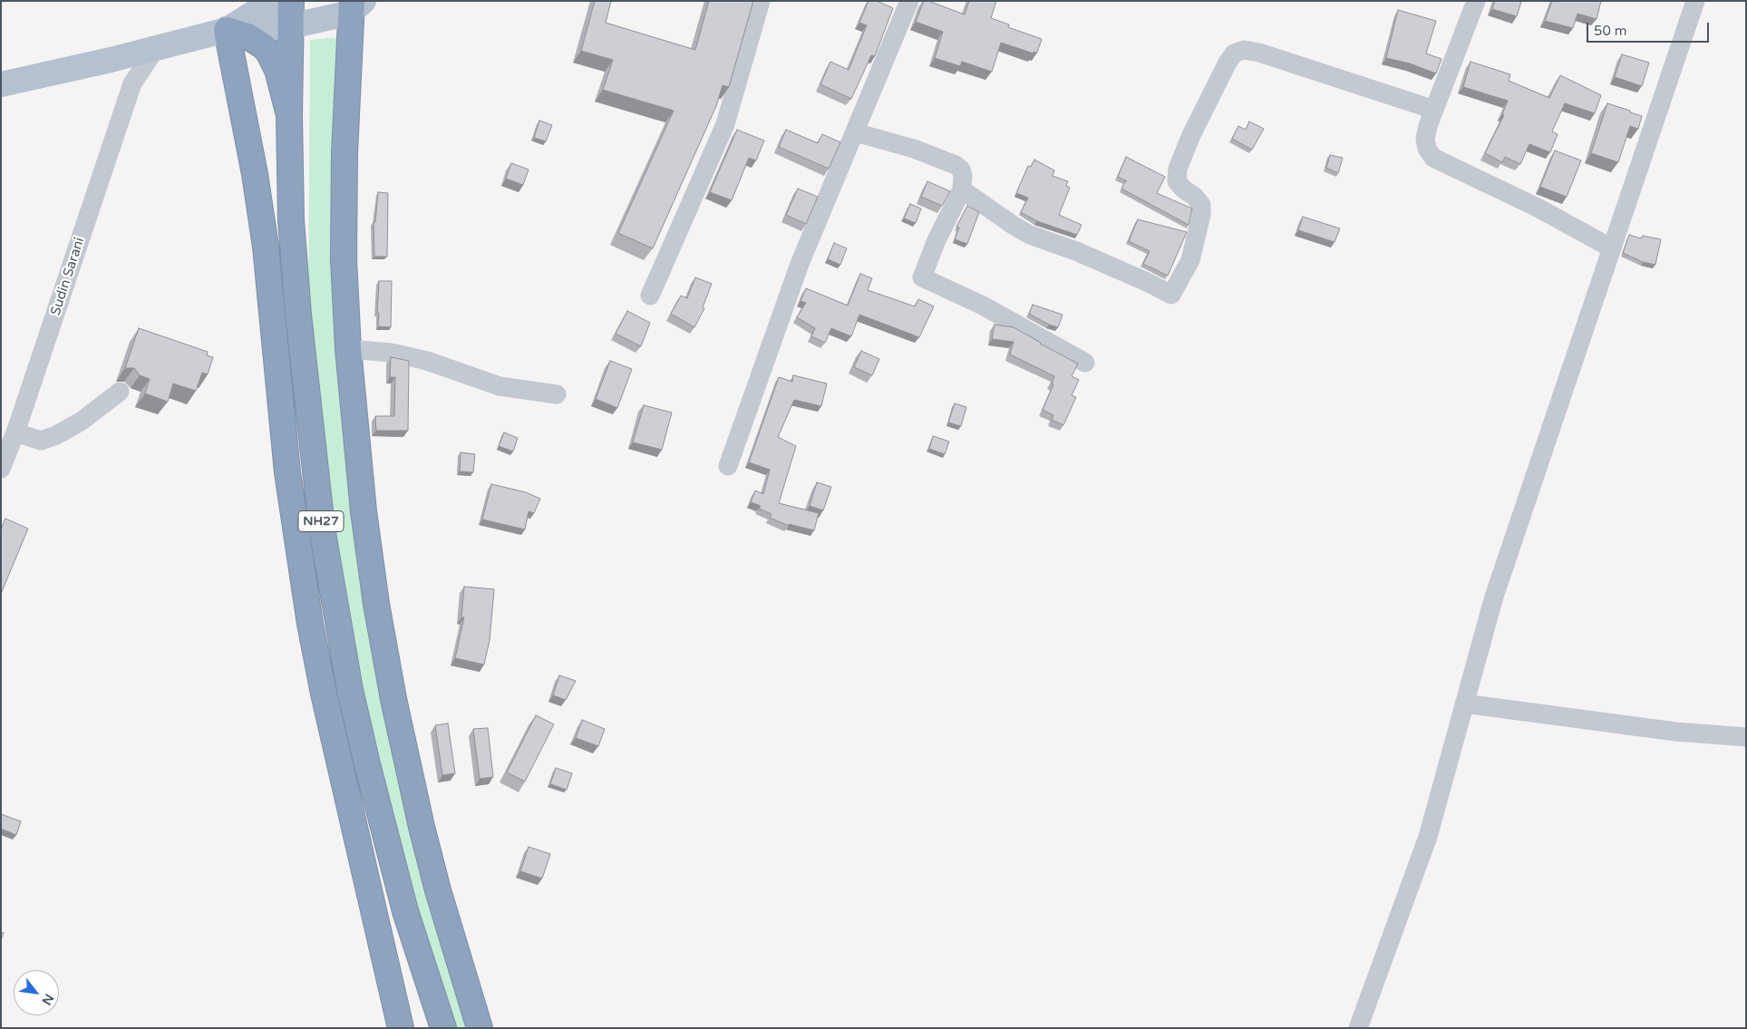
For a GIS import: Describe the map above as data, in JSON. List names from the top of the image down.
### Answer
{
  "streets": {
    "highway": ["NH27"],
    "street": ["Sudin Sarani"]
  },
  "scale_bar": "50 m",
  "north": "bottom right"
}
